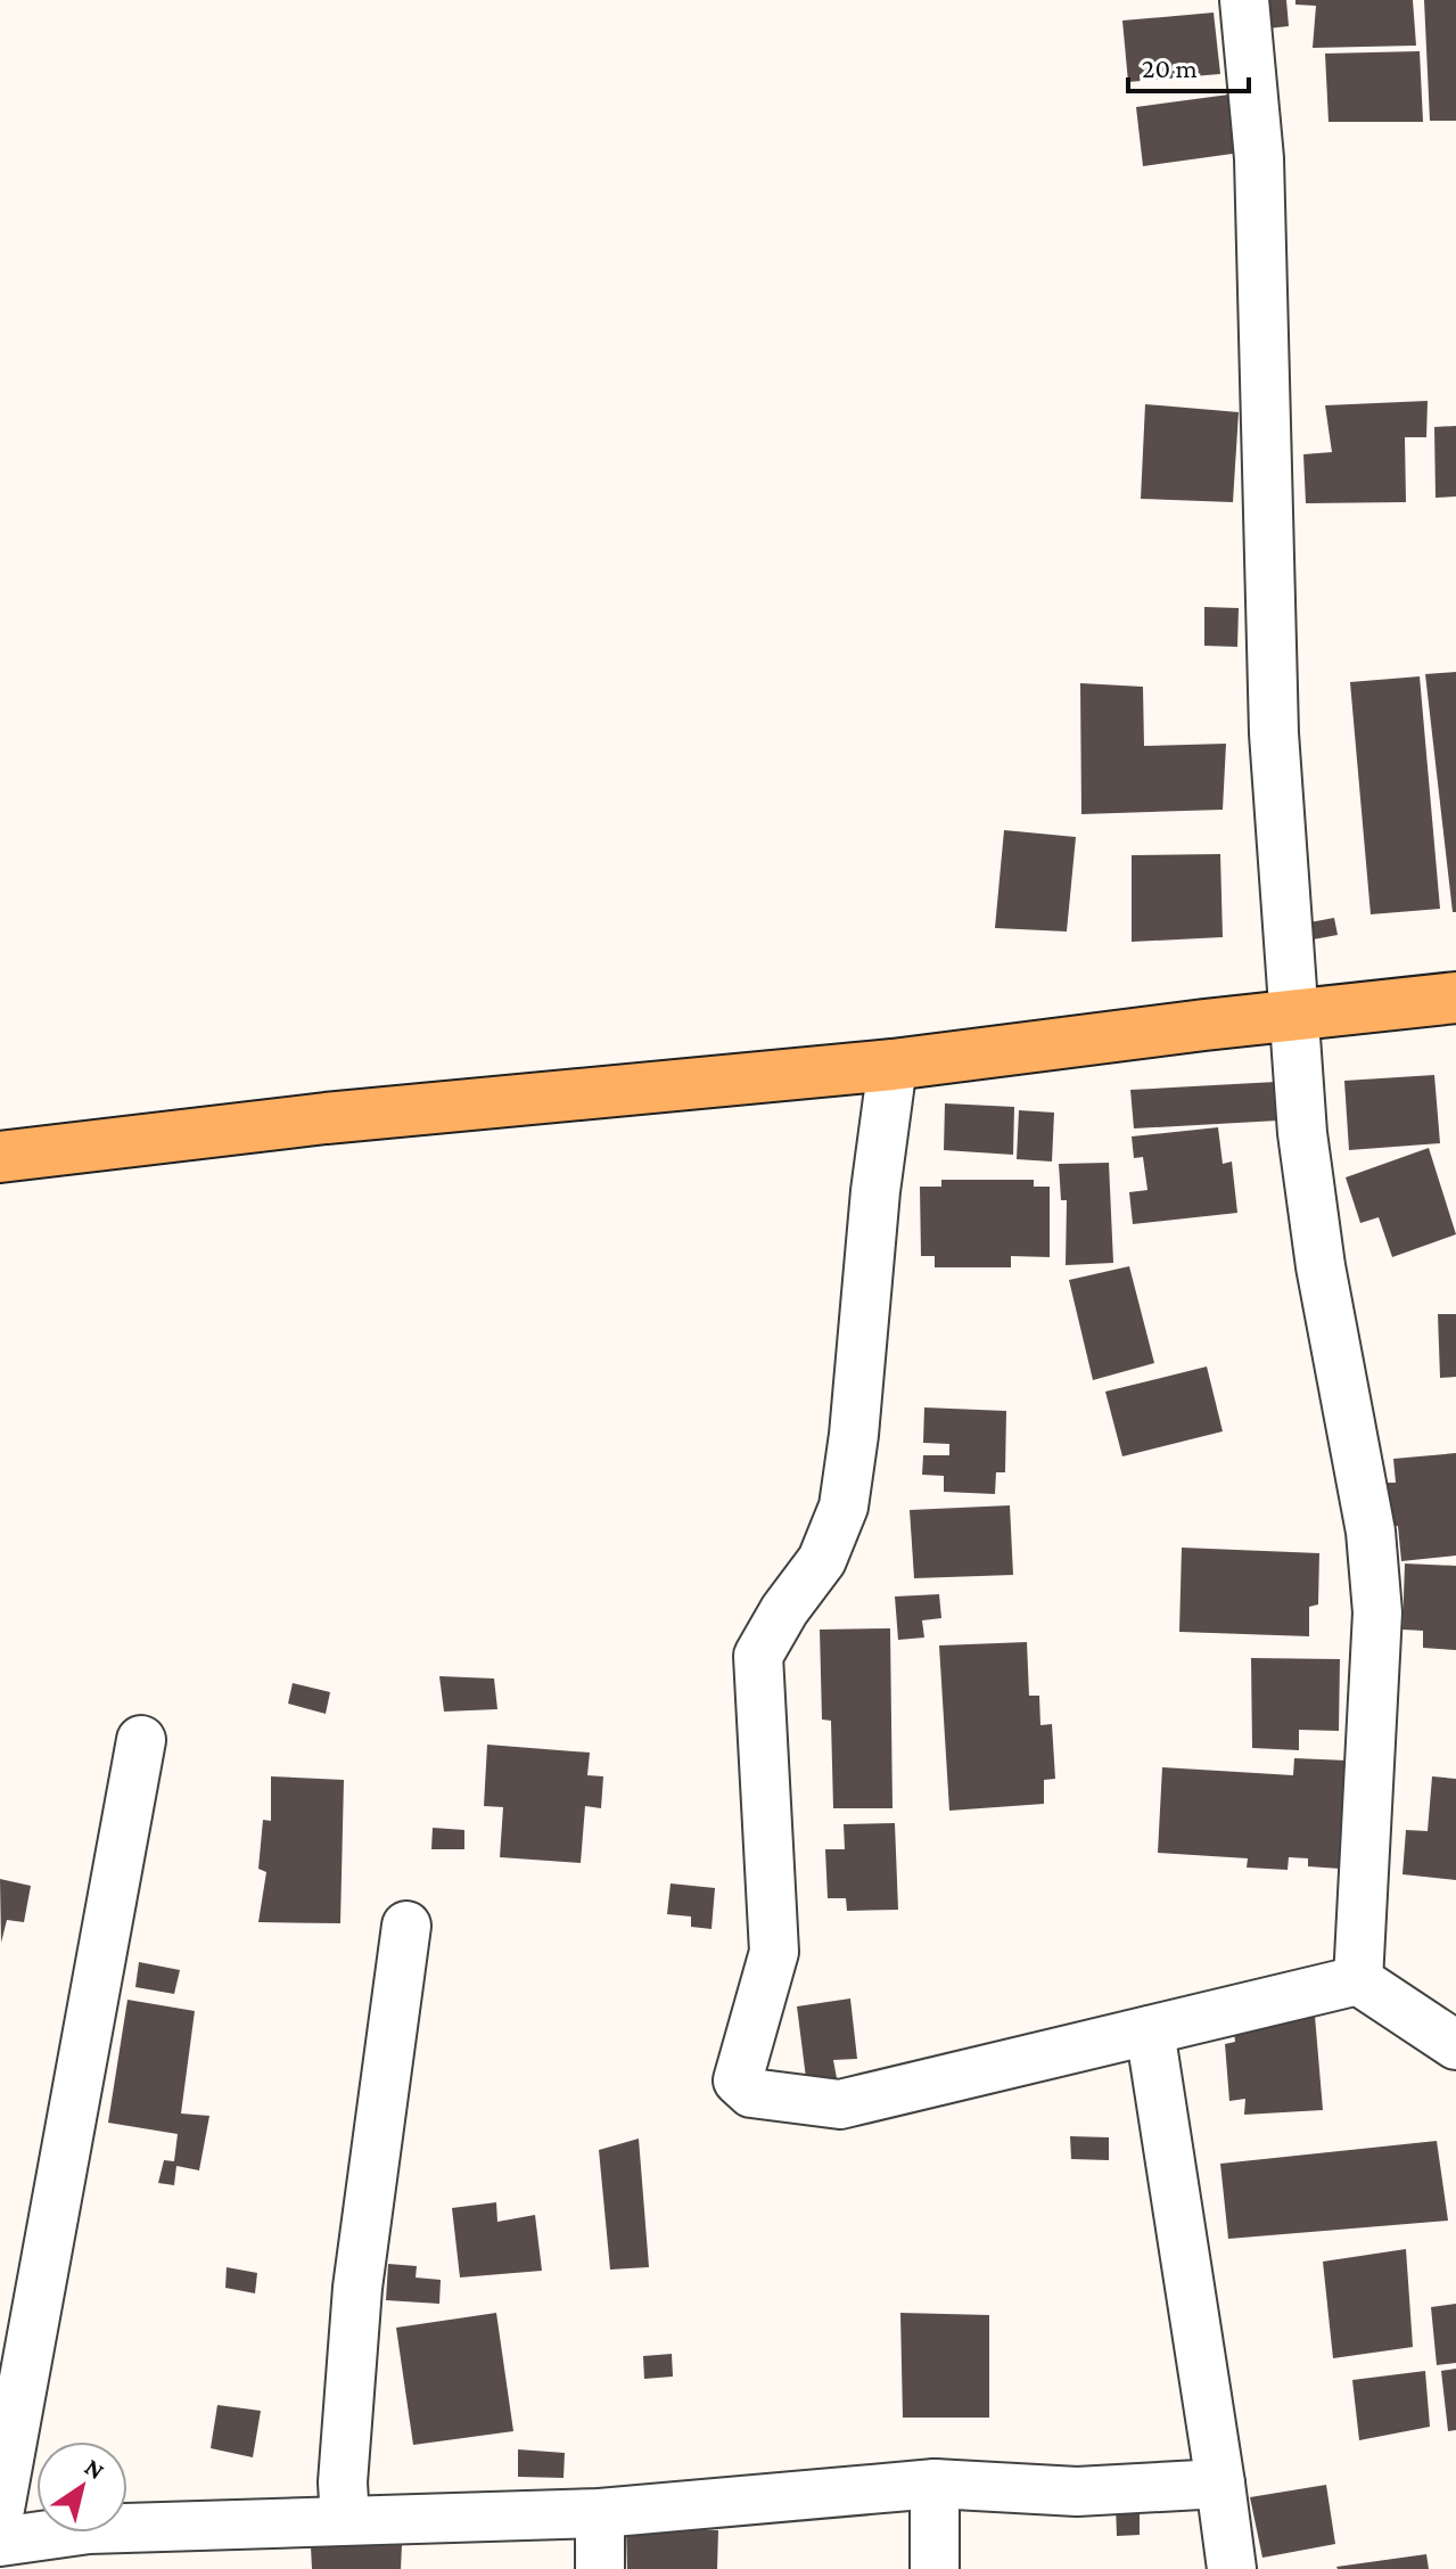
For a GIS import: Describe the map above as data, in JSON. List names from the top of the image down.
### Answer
{
  "scale_bar": "20 m",
  "north": "top right"
}
